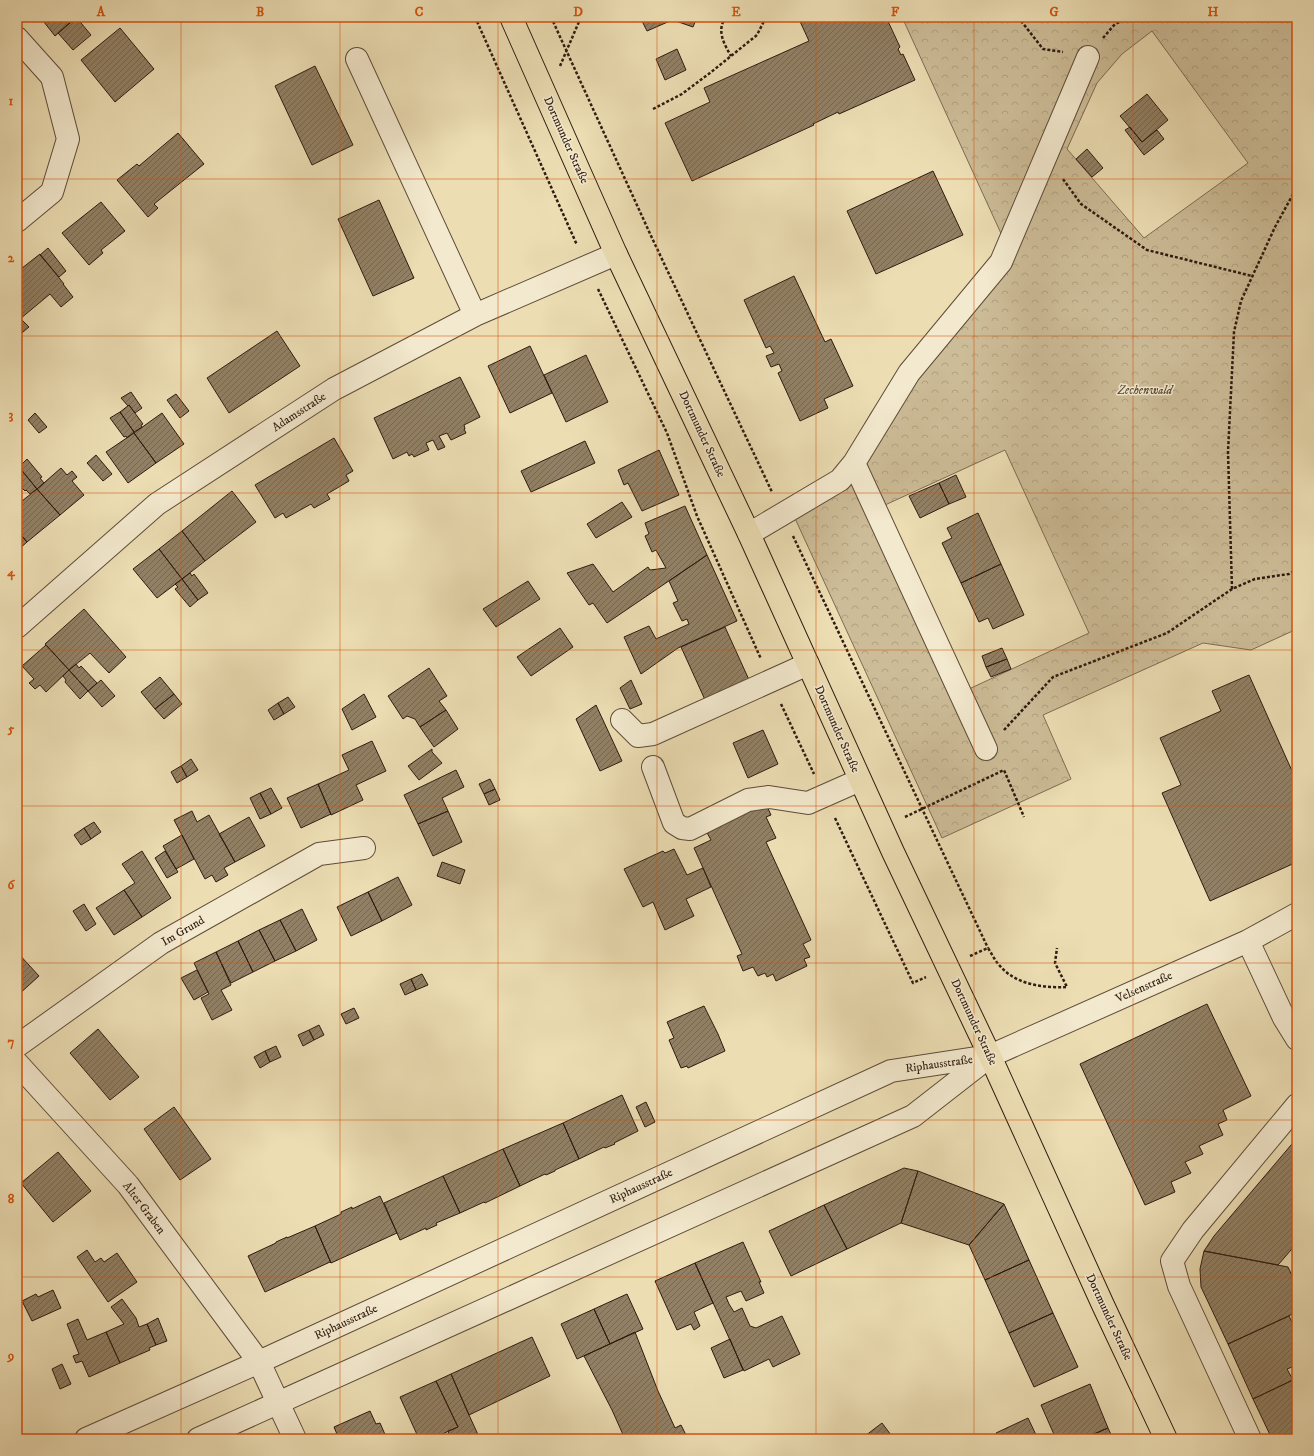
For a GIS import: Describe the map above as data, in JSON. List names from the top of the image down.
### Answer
{
  "streets": {
    "main road": ["Dortmunder Straße"],
    "street": [
      "Adamsstraße",
      "Im Grund",
      "Velsenstraße",
      "Riphausstraße",
      "Alter Graben"
    ]
  },
  "crossings": [
    ["Dortmunder Straße", "Adamsstraße"],
    ["Dortmunder Straße", "Velsenstraße"],
    ["Dortmunder Straße", "Riphausstraße"],
    ["Velsenstraße", "Riphausstraße"],
    ["Riphausstraße", "Alter Graben"]
  ],
  "parks": ["Zechenwald"],
  "grid": {
    "columns": [
      "A",
      "B",
      "C",
      "D",
      "E",
      "F",
      "G",
      "H"
    ],
    "rows": [
      "1",
      "2",
      "3",
      "4",
      "5",
      "6",
      "7",
      "8",
      "9"
    ]
  }
}
